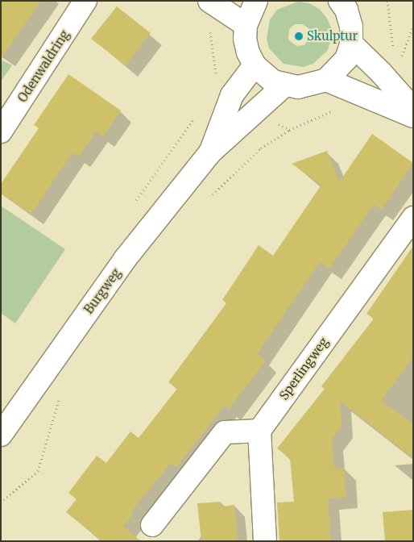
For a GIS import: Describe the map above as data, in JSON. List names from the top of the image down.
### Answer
{
  "streets": {
    "street": ["Odenwaldring", "Burgweg", "Sperlingweg"]
  },
  "places": ["Skulptur"]
}
